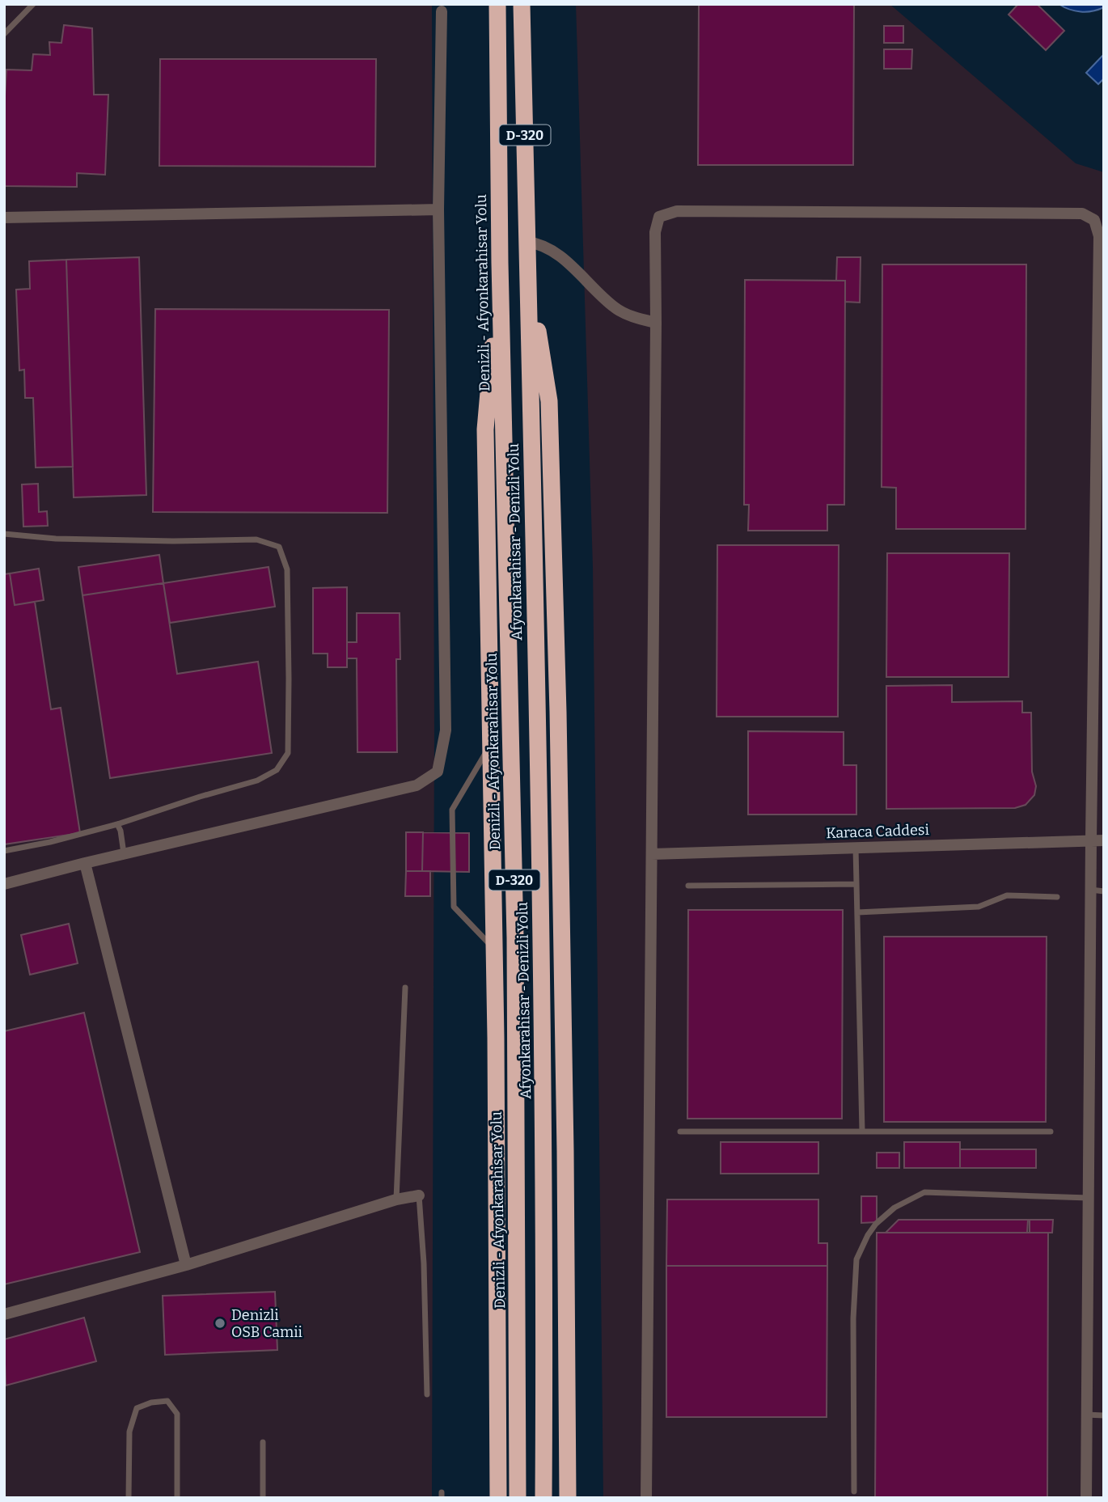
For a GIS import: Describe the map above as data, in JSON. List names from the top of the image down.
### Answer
{
  "streets": {
    "highway": ["D-320", "Denizli - Afyonkarahisar Yolu", "Afyonkarahisar - Denizli Yolu"],
    "street": ["Karaca Caddesi"]
  },
  "crossings": [
    ["D-320", "Afyonkarahisar - Denizli Yolu"]
  ],
  "places": ["Denizli OSB Camii"]
}
